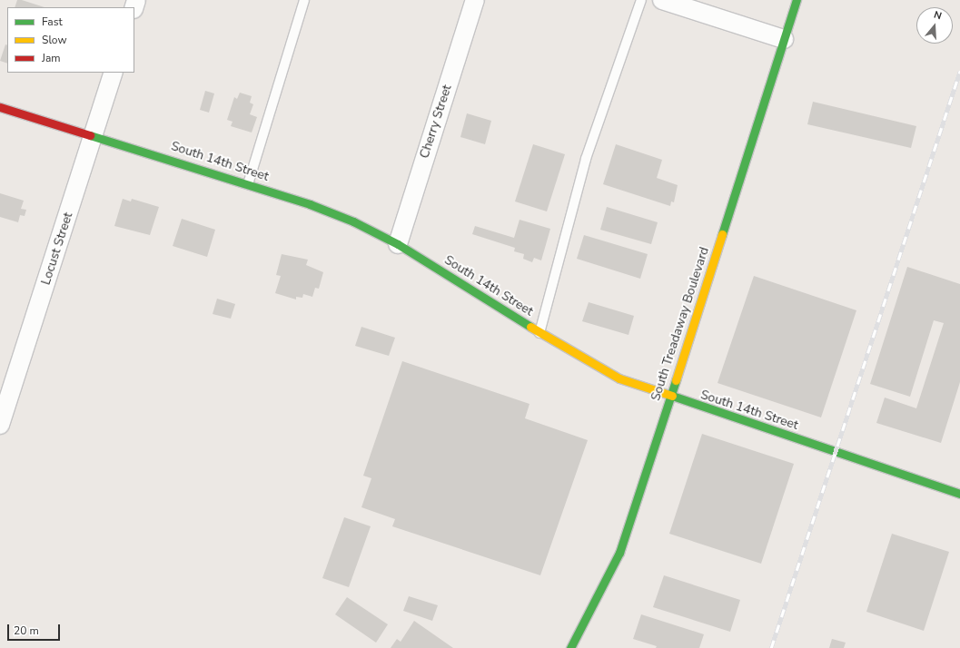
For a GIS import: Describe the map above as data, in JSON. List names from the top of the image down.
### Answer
{
  "streets": {
    "main road": ["South 14th Street", "South Treadaway Boulevard"],
    "street": ["Cherry Street", "Locust Street"]
  },
  "crossings": [
    ["Cherry Street", "South 14th Street"],
    ["South 14th Street", "Locust Street"],
    ["South 14th Street", "South Treadaway Boulevard"]
  ],
  "legend": ["Fast", "Slow", "Jam"],
  "scale_bar": "20 m",
  "north": "top"
}
